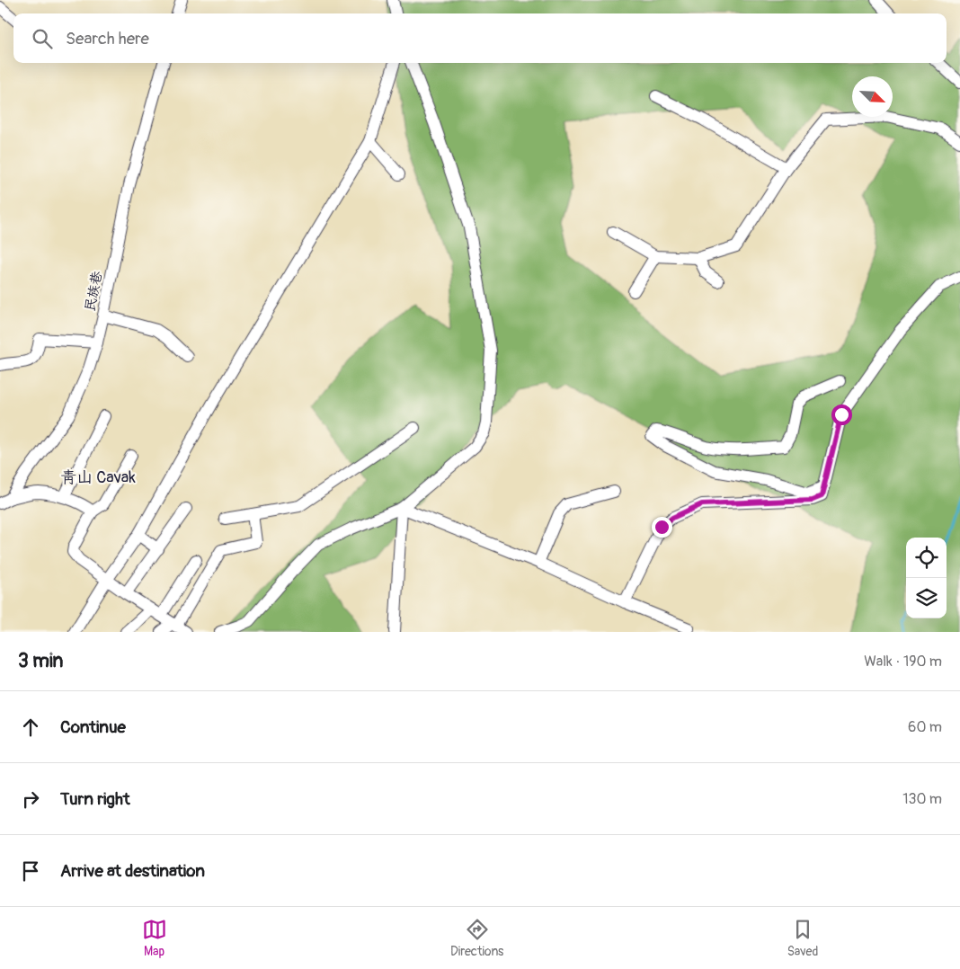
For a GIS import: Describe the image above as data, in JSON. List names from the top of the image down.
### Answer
{
  "streets": {
    "street": ["民族巷"]
  },
  "districts": ["青山 Cavak"],
  "north": "bottom right",
  "page": {
    "search": "Search here",
    "heading": ["3 min", "Walk · 190 m"],
    "list": [
      ["Continue", "60 m"],
      ["Turn right", "130 m"],
      "Arrive at destination"
    ],
    "nav": ["Map", "Directions", "Saved"]
  }
}
